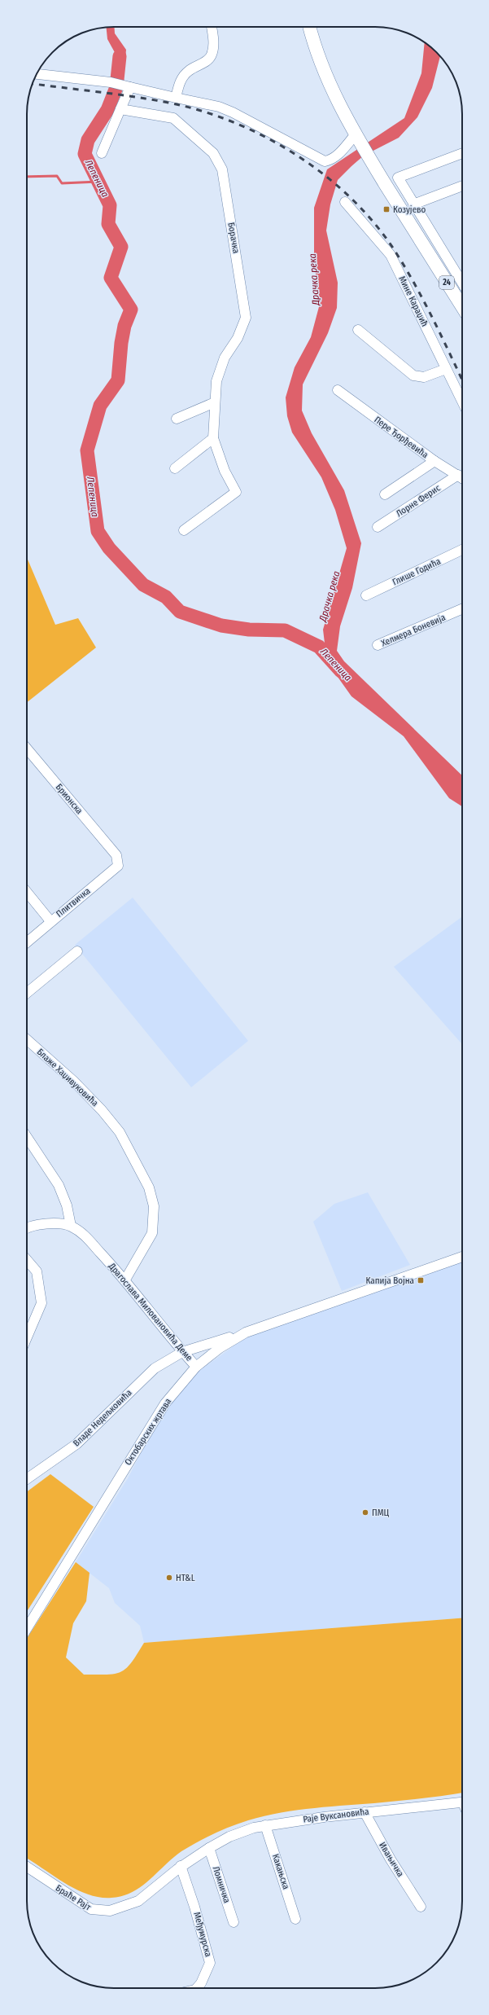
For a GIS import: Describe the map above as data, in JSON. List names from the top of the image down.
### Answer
{
  "streets": {
    "main road": ["24"],
    "street": [
      "Борачка",
      "Мине Караџић",
      "Пере Ђорђевића",
      "Лорне Ферис",
      "Глише Годића",
      "Хелмера Боневија",
      "Брионска",
      "Плитвичка",
      "Блаже Хаџивуковића",
      "Драгослава Миловановића Деме",
      "Владе Недељковића",
      "Октобарских жртава",
      "Раје Вуксановића",
      "Ивањичка",
      "Какањска",
      "Ломничка",
      "Браће Рајт",
      "Међумурска"
    ]
  },
  "crossings": [
    ["Пере Ђорђевића", "Лорне Ферис"],
    ["Брионска", "Плитвичка"],
    ["Блаже Хаџивуковића", "Драгослава Миловановића Деме"],
    ["Драгослава Миловановића Деме", "Владе Недељковића"],
    ["Драгослава Миловановића Деме", "Октобарских жртава"],
    ["Владе Недељковића", "Октобарских жртава"],
    ["Раје Вуксановића", "Ивањичка"],
    ["Раје Вуксановића", "Какањска"],
    ["Раје Вуксановића", "Ломничка"],
    ["Раје Вуксановића", "Браће Рајт"],
    ["Ломничка", "Браће Рајт"],
    ["Браће Рајт", "Међумурска"]
  ],
  "water": ["Лепеница", "Драчка река"],
  "places": {
    "transit": ["Козујево", "Капија Војна"],
    "other": ["ПМЦ", "HT&L"]
  }
}
